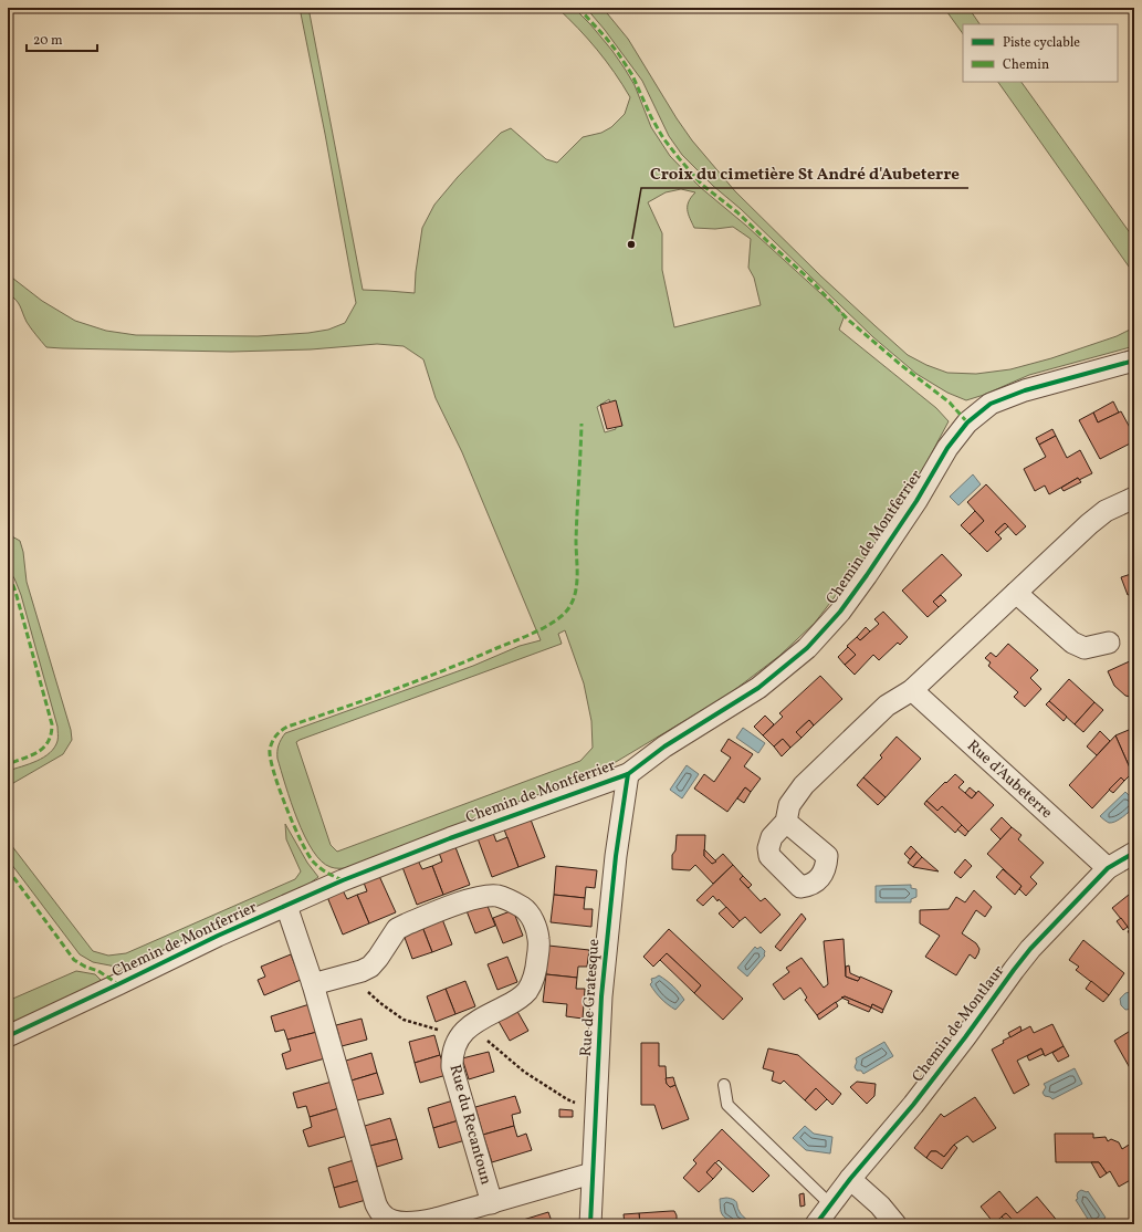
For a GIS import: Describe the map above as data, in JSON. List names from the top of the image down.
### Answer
{
  "streets": {
    "street": [
      "Chemin de Montferrier",
      "Rue d'Aubeterre",
      "Rue de Gratesque",
      "Chemin de Montlaur",
      "Rue du Recantoun"
    ]
  },
  "crossings": [
    ["Chemin de Montferrier", "Rue de Gratesque"],
    ["Rue d'Aubeterre", "Chemin de Montlaur"]
  ],
  "places": ["Croix du cimetière St André d'Aubeterre"],
  "legend": ["Piste cyclable", "Chemin"],
  "scale_bar": "20 m"
}
